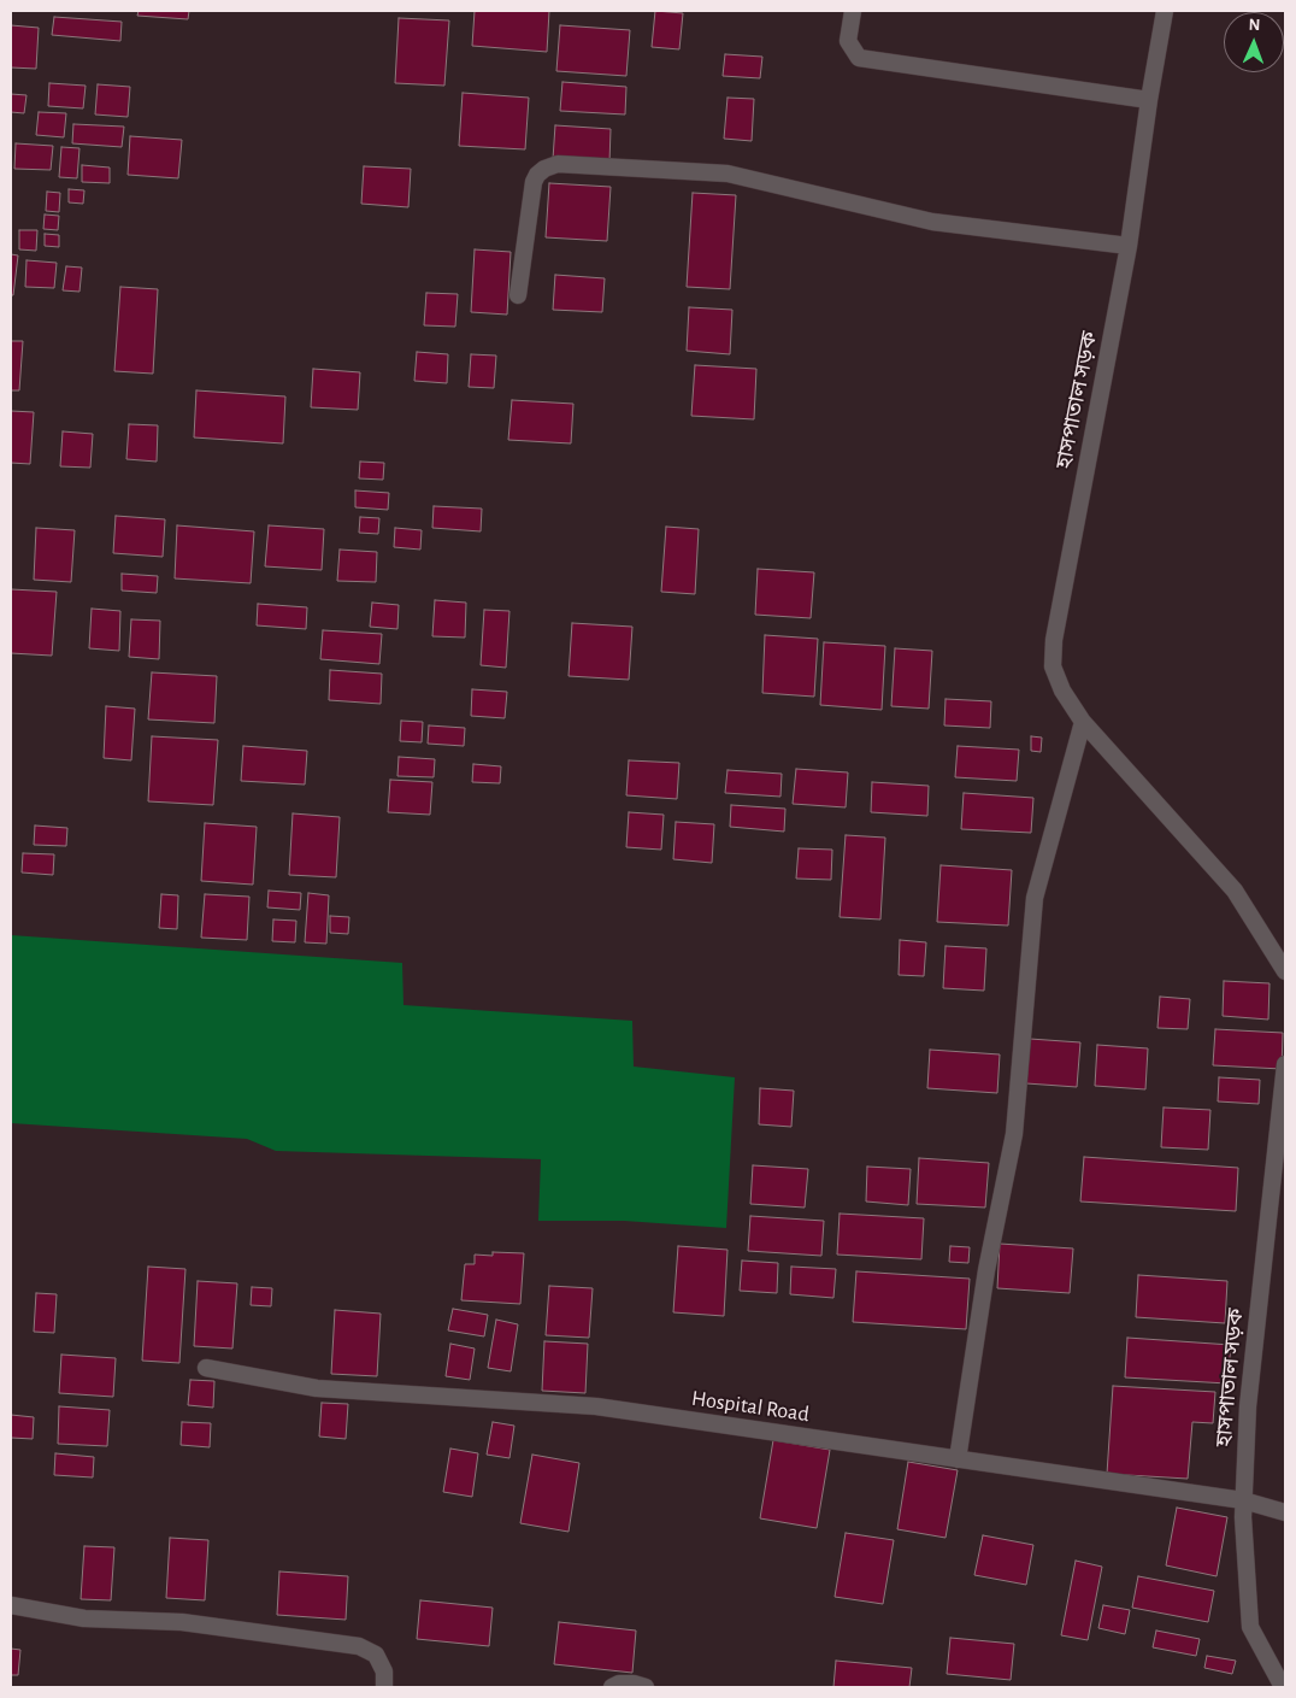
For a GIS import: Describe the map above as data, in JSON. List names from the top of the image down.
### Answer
{
  "streets": {
    "street": ["হাসপাতাল সড়ক", "Hospital Road"]
  },
  "crossings": [
    ["হাসপাতাল সড়ক", "Hospital Road"]
  ],
  "north": "top"
}
